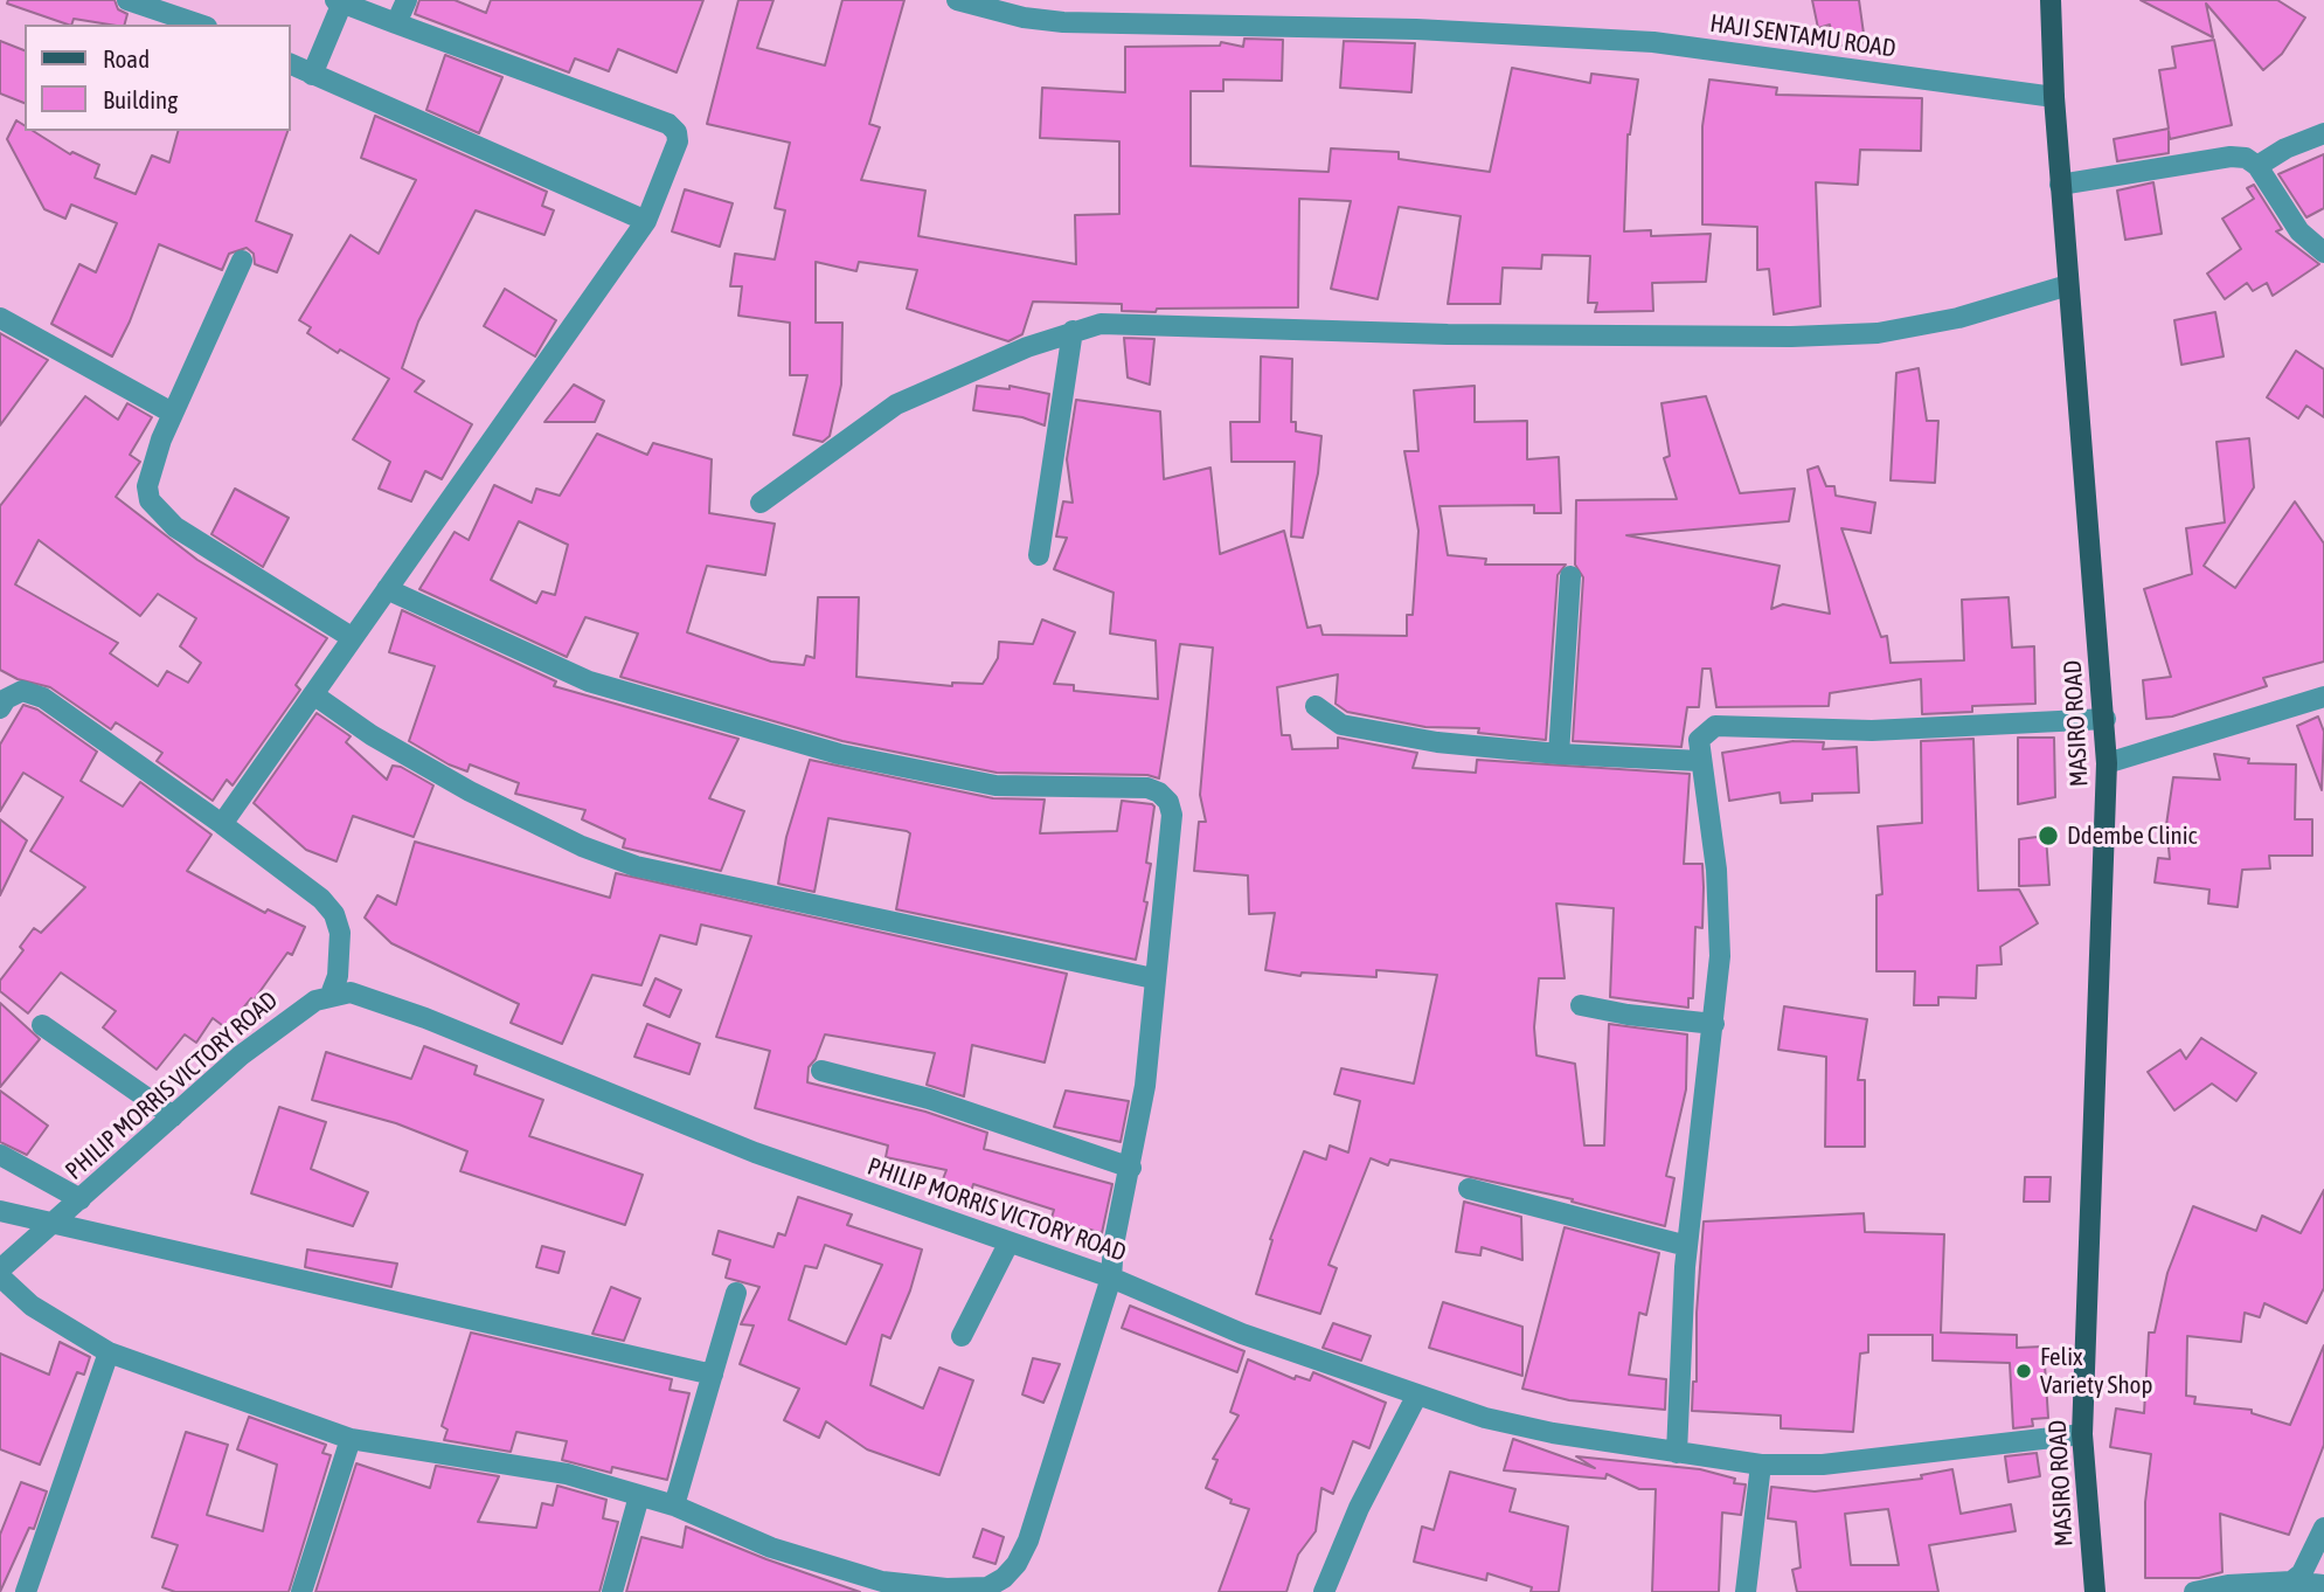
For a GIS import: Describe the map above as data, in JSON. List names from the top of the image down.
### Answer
{
  "streets": {
    "main road": ["MASIRO ROAD"],
    "street": ["HAJI SENTAMU ROAD", "PHILIP MORRIS VICTORY ROAD"]
  },
  "crossings": [
    ["HAJI SENTAMU ROAD", "MASIRO ROAD"],
    ["MASIRO ROAD", "PHILIP MORRIS VICTORY ROAD"]
  ],
  "places": ["Ddembe Clinic", "Felix Variety Shop"],
  "legend": ["Road", "Building"]
}
